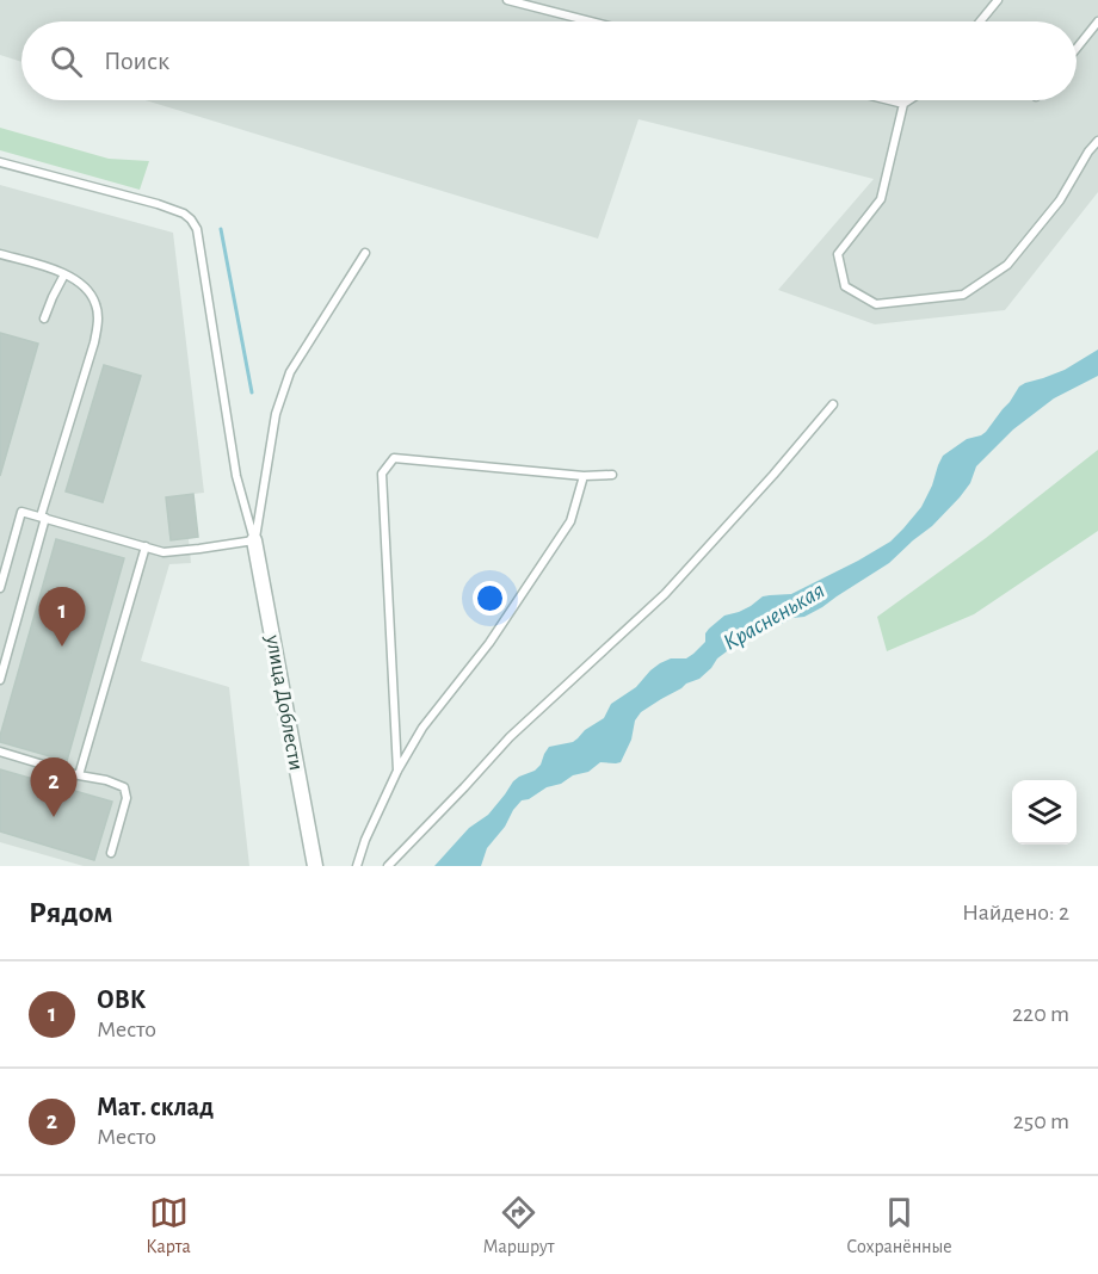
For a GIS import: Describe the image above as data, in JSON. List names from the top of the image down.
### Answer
{
  "streets": {
    "street": ["улица Доблести"]
  },
  "water": ["Красненькая"],
  "page": {
    "search": "Поиск",
    "pins": ["1", "2"],
    "heading": ["Рядом", "Найдено: 2"],
    "list": [
      {
        "mark": "1",
        "name": "ОВК",
        "note": "Место",
        "value": "220 m"
      },
      {
        "mark": "2",
        "name": "Мат. склад",
        "note": "Место",
        "value": "250 m"
      }
    ],
    "nav": ["Карта", "Маршрут", "Сохранённые"]
  }
}
